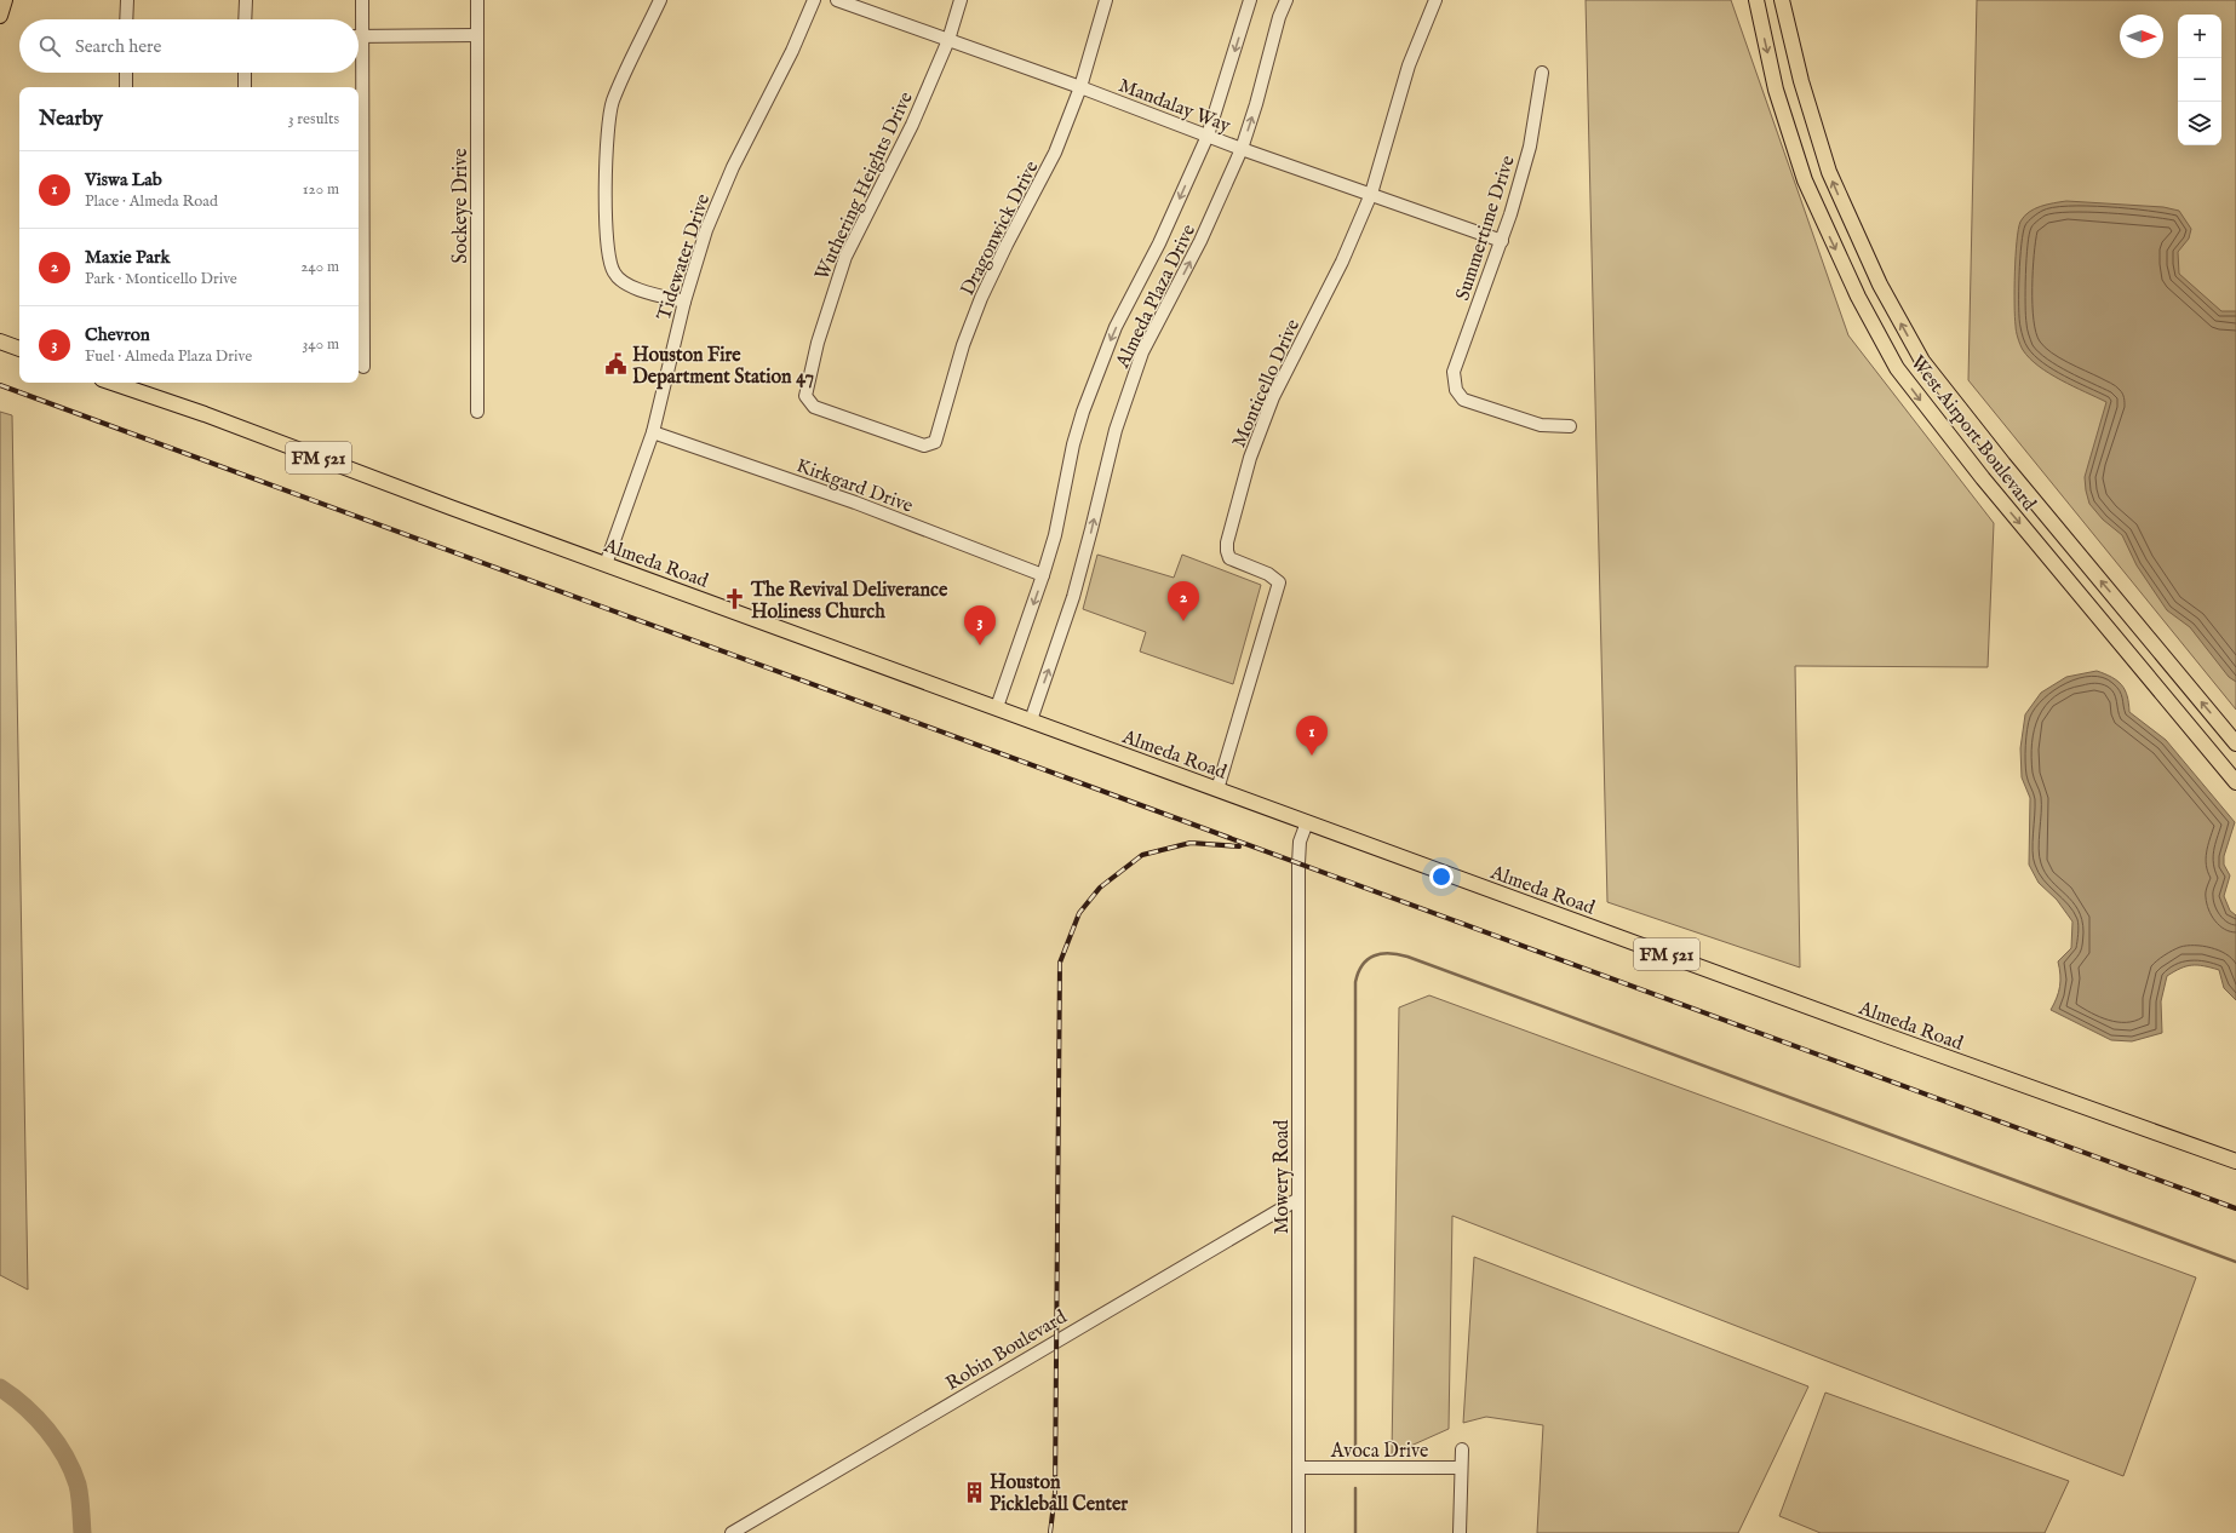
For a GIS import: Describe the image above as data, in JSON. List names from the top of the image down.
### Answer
{
  "streets": {
    "main road": ["West Airport Boulevard", "FM 521", "Almeda Road"],
    "street": [
      "Mandalay Way",
      "Wuthering Heights Drive",
      "Sockeye Drive",
      "Dragonwick Drive",
      "Summertime Drive",
      "Tidewater Drive",
      "Almeda Plaza Drive",
      "Monticello Drive",
      "Kirkgard Drive",
      "Mowery Road",
      "Robin Boulevard",
      "Avoca Drive"
    ]
  },
  "crossings": [
    ["Mandalay Way", "Wuthering Heights Drive"],
    ["Mandalay Way", "Dragonwick Drive"],
    ["Mandalay Way", "Summertime Drive"],
    ["Mandalay Way", "Almeda Plaza Drive"],
    ["Mandalay Way", "Monticello Drive"],
    ["Wuthering Heights Drive", "Dragonwick Drive"],
    ["Tidewater Drive", "Kirkgard Drive"],
    ["Tidewater Drive", "Almeda Road"],
    ["Almeda Plaza Drive", "Kirkgard Drive"],
    ["Almeda Plaza Drive", "Almeda Road"],
    ["Monticello Drive", "Almeda Road"],
    ["Almeda Road", "Mowery Road"],
    ["Mowery Road", "Robin Boulevard"],
    ["Mowery Road", "Avoca Drive"]
  ],
  "places": {
    "public building": ["Houston Fire Department Station 47"],
    "church": ["The Revival Deliverance Holiness Church"],
    "building": ["Houston Pickleball Center"]
  },
  "north": "right",
  "page": {
    "map_buttons": ["+", "−"],
    "search": "Search here",
    "heading": ["Nearby", "3 results"],
    "list": [
      {
        "mark": "1",
        "name": "Viswa Lab",
        "note": "Place · Almeda Road",
        "value": "120 m"
      },
      {
        "mark": "2",
        "name": "Maxie Park",
        "note": "Park · Monticello Drive",
        "value": "240 m"
      },
      {
        "mark": "3",
        "name": "Chevron",
        "note": "Fuel · Almeda Plaza Drive",
        "value": "340 m"
      }
    ],
    "pins": ["2", "3", "1"]
  }
}
